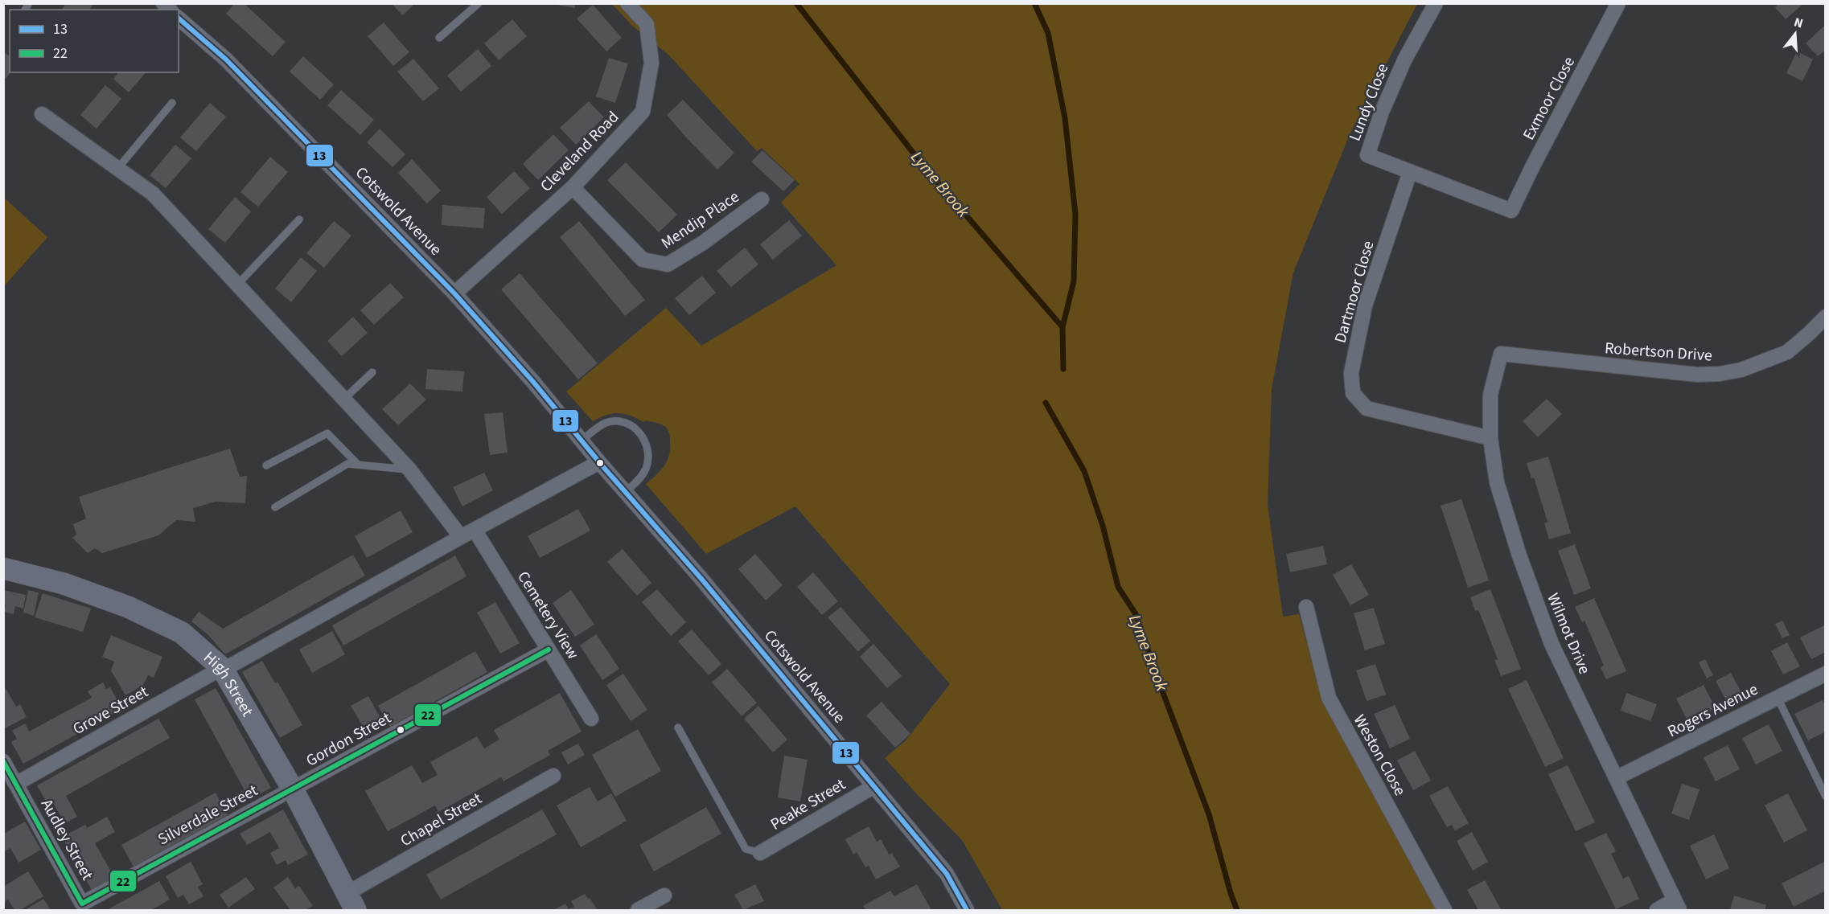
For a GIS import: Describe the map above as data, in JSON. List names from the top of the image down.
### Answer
{
  "streets": {
    "main road": ["High Street"],
    "street": [
      "Exmoor Close",
      "Lundy Close",
      "Cleveland Road",
      "Cotswold Avenue",
      "Mendip Place",
      "Dartmoor Close",
      "Robertson Drive",
      "Cemetery View",
      "Wilmot Drive",
      "Grove Street",
      "Rogers Avenue",
      "Gordon Street",
      "Weston Close",
      "Peake Street",
      "Silverdale Street",
      "Chapel Street",
      "Audley Street"
    ]
  },
  "crossings": [
    ["Exmoor Close", "Lundy Close"],
    ["Lundy Close", "Dartmoor Close"],
    ["Cleveland Road", "Cotswold Avenue"],
    ["Cleveland Road", "Mendip Place"],
    ["Cotswold Avenue", "Grove Street"],
    ["Cotswold Avenue", "Peake Street"],
    ["Dartmoor Close", "Wilmot Drive"],
    ["Robertson Drive", "Wilmot Drive"],
    ["Cemetery View", "Grove Street"],
    ["Cemetery View", "Gordon Street"],
    ["Wilmot Drive", "Rogers Avenue"],
    ["High Street", "Grove Street"],
    ["High Street", "Gordon Street"],
    ["High Street", "Silverdale Street"],
    ["High Street", "Chapel Street"],
    ["Grove Street", "Audley Street"],
    ["Gordon Street", "Silverdale Street"],
    ["Silverdale Street", "Audley Street"]
  ],
  "water": ["Lyme Brook"],
  "lines": ["transit line 13", "transit line 22"],
  "legend": ["13", "22"],
  "north": "top"
}
